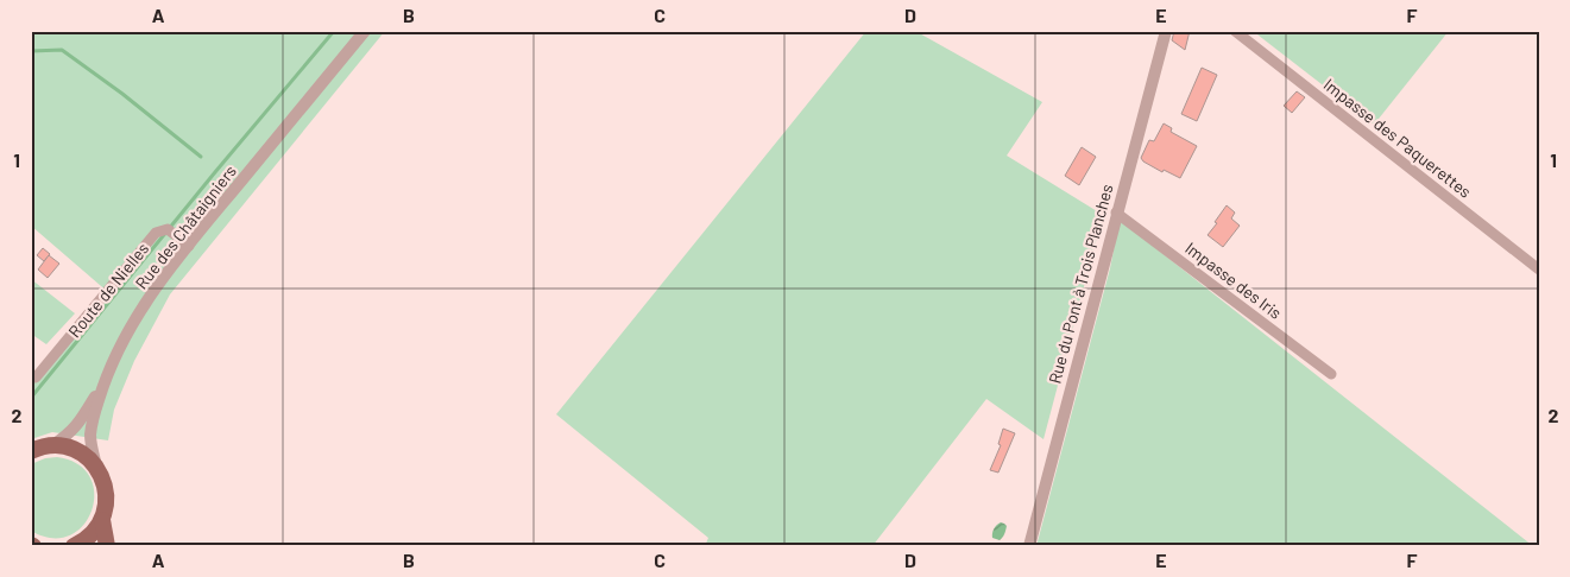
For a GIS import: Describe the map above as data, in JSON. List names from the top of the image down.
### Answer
{
  "streets": {
    "street": [
      "Impasse des Paquerettes",
      "Rue des Châtaigniers",
      "Impasse des Iris",
      "Rue du Pont à Trois Planches",
      "Route de Nielles"
    ]
  },
  "crossings": [
    ["Rue des Châtaigniers", "Route de Nielles"],
    ["Impasse des Iris", "Rue du Pont à Trois Planches"]
  ],
  "grid": {
    "columns": [
      "A",
      "B",
      "C",
      "D",
      "E",
      "F"
    ],
    "rows": ["1", "2"]
  }
}
